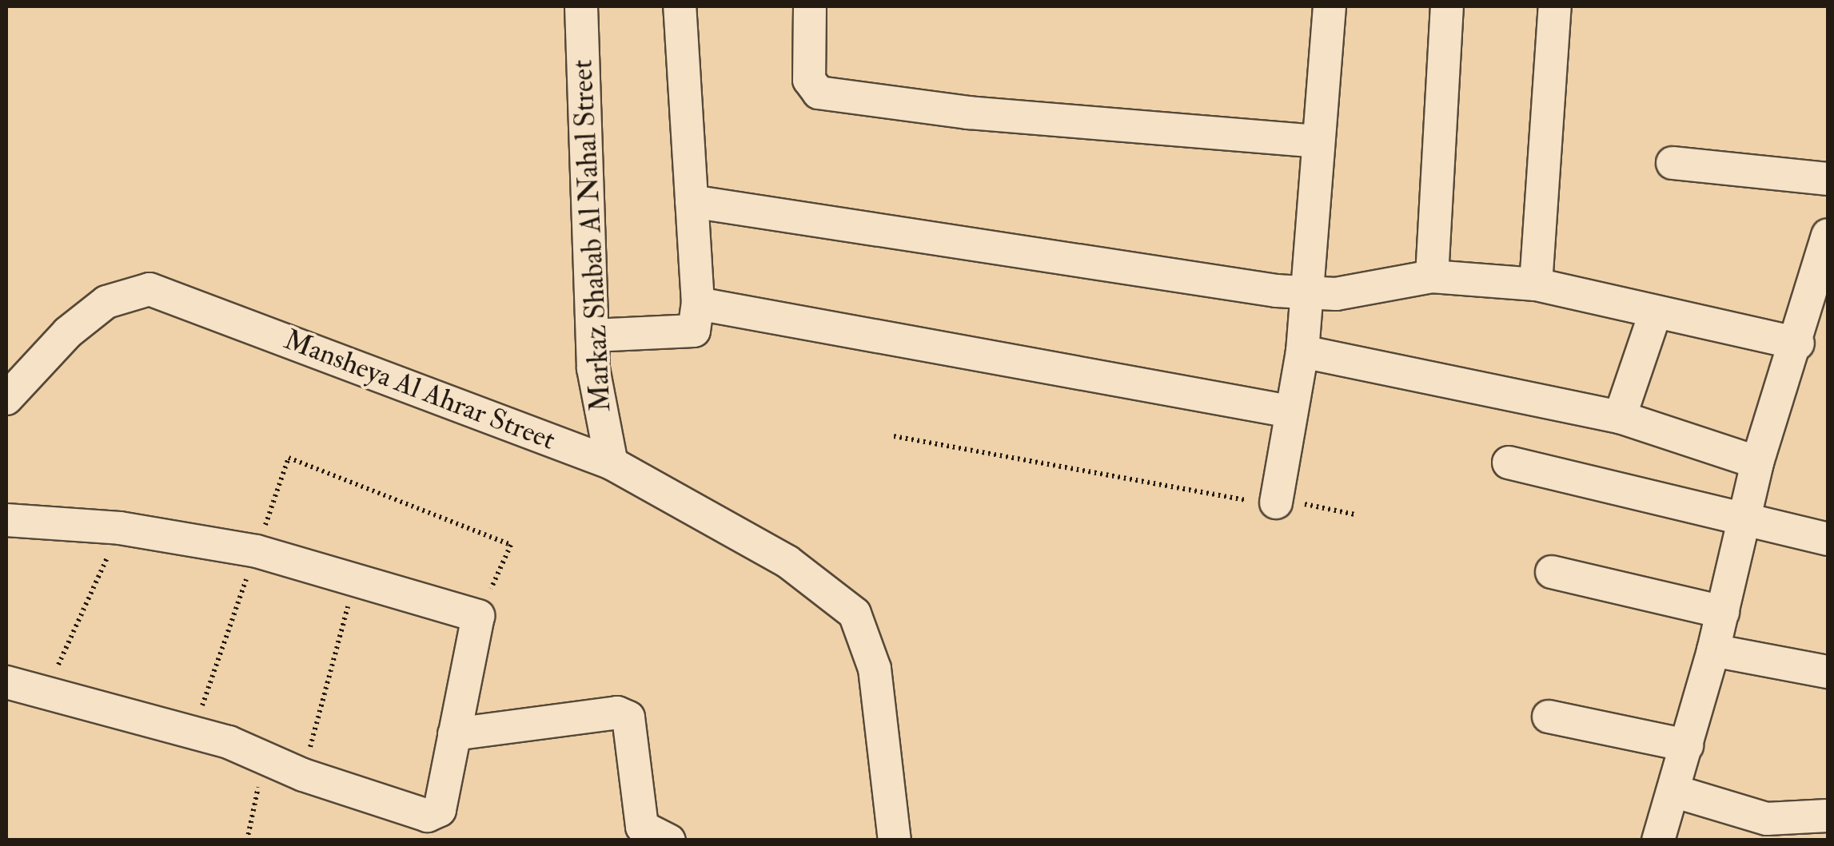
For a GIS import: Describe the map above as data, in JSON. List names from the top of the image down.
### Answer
{
  "streets": {
    "street": ["Markaz Shabab Al Nahal Street", "Mansheya Al Ahrar Street"]
  },
  "crossings": [
    ["Markaz Shabab Al Nahal Street", "Mansheya Al Ahrar Street"]
  ]
}
